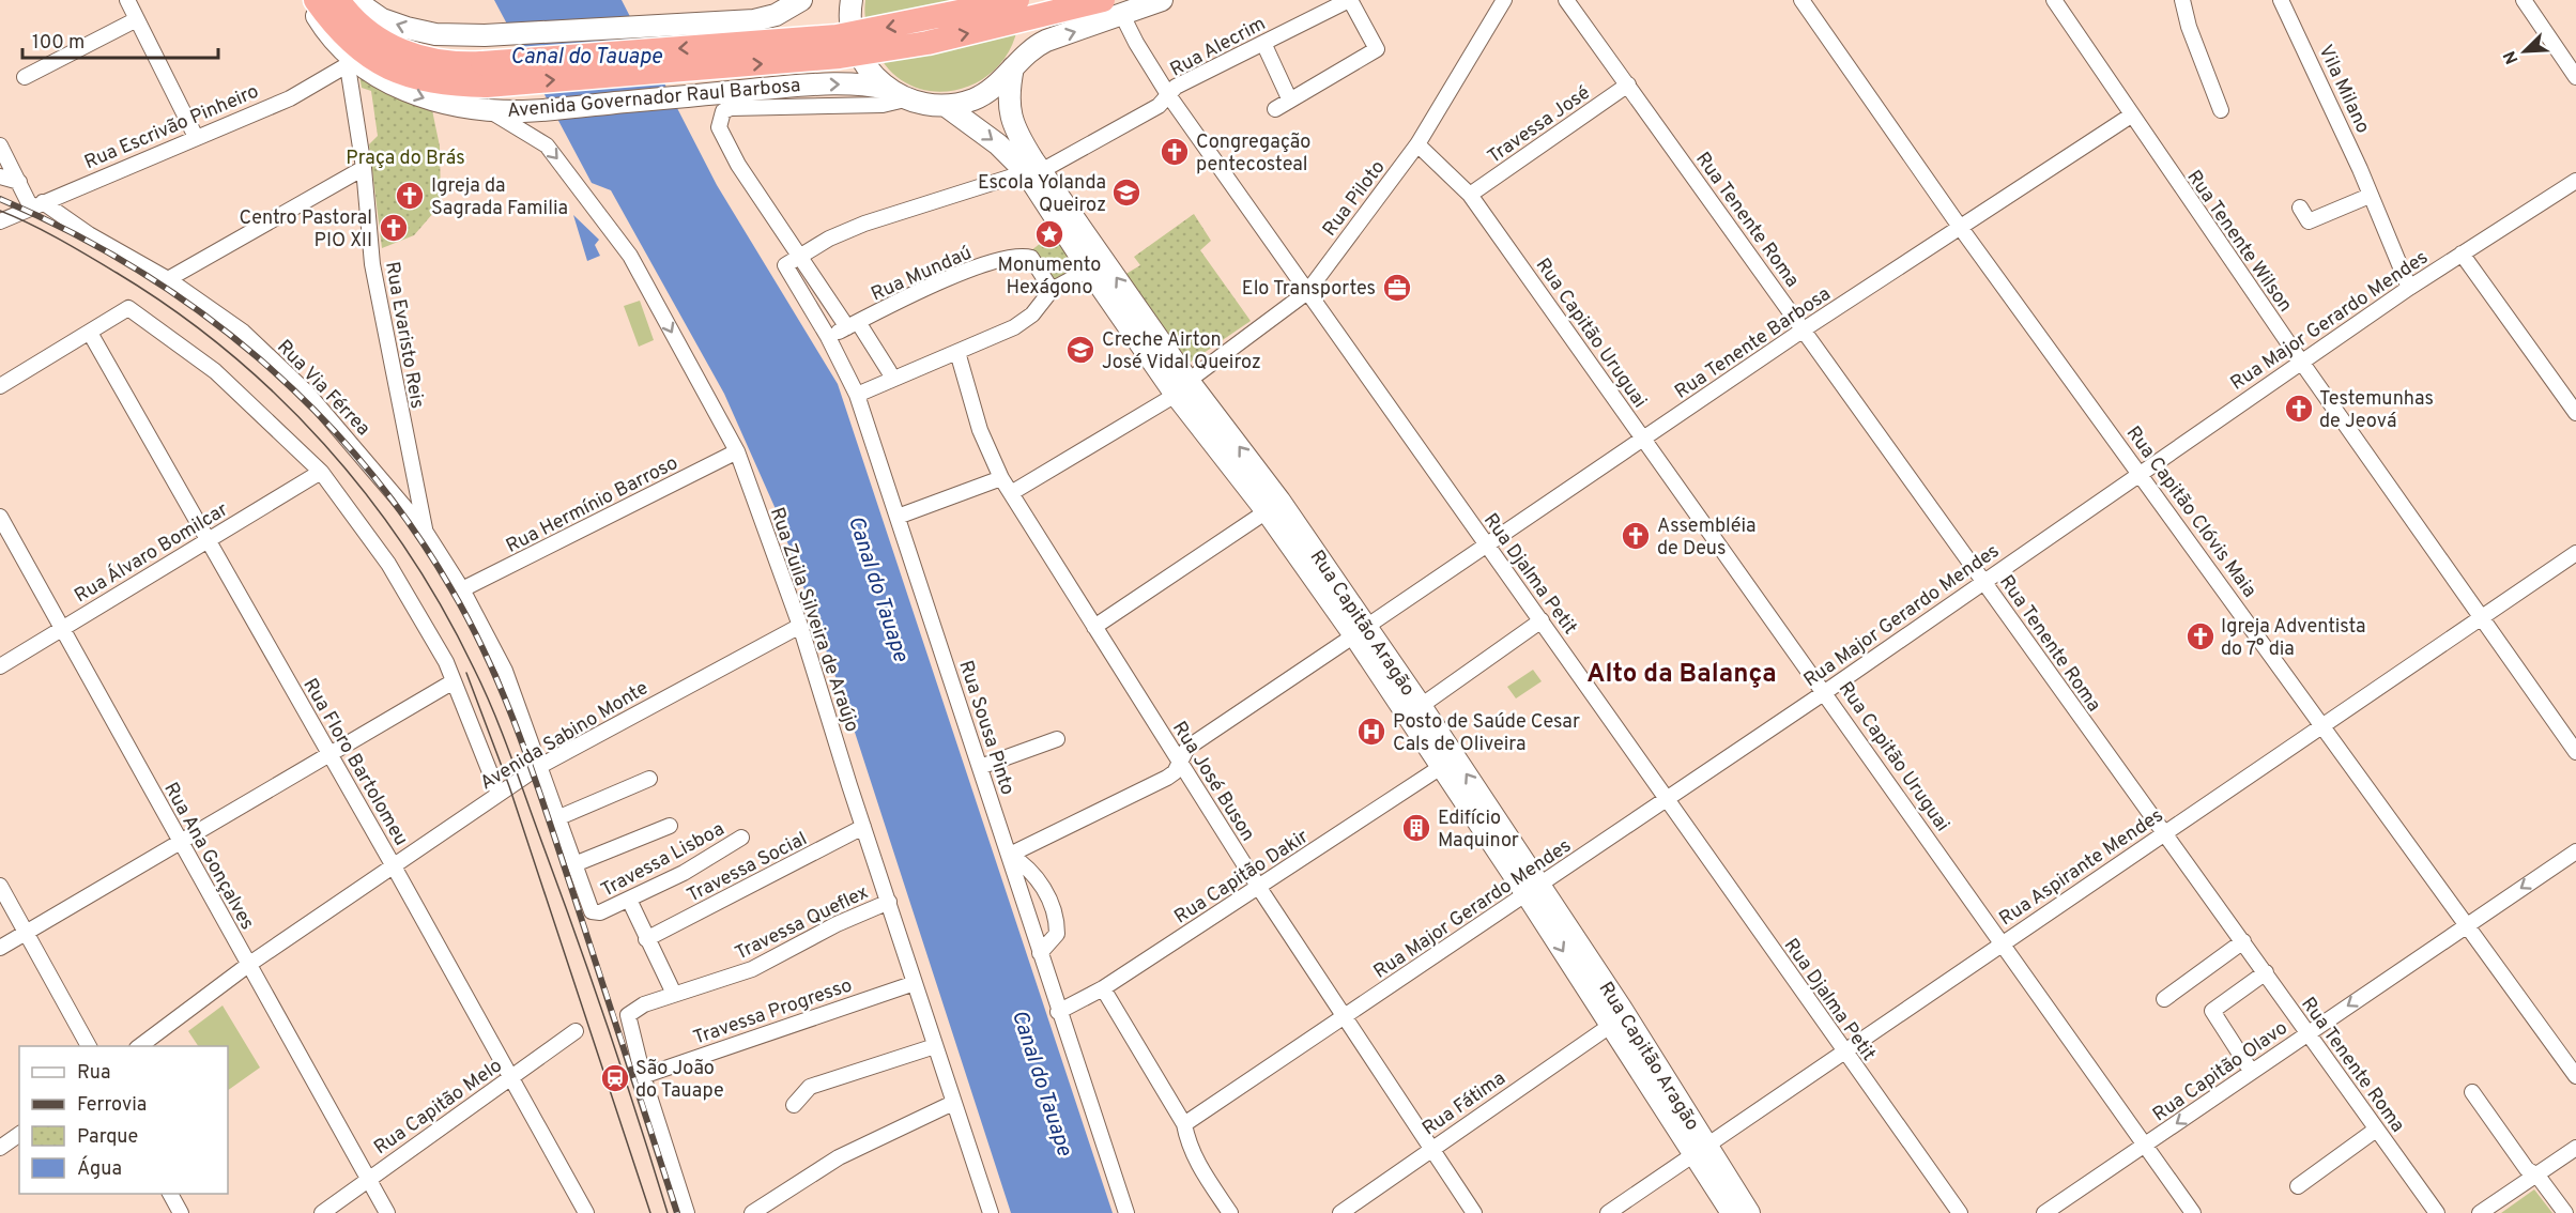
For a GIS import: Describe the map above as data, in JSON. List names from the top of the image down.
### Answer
{
  "streets": {
    "highway": ["Avenida Governador Raul Barbosa"],
    "main road": ["Rua Capitão Aragão"],
    "street": [
      "Rua Alecrim",
      "Vila Milano",
      "Travessa José",
      "Rua Escrivão Pinheiro",
      "Rua Piloto",
      "Rua Tenente Roma",
      "Rua Tenente Wilson",
      "Rua Mundaú",
      "Rua Major Gerardo Mendes",
      "Rua Capitão Uruguai",
      "Rua Evaristo Reis",
      "Rua Tenente Barbosa",
      "Rua Via Férrea",
      "Rua Hermínio Barroso",
      "Rua Capitão Clóvis Maia",
      "Rua Álvaro Bomilcar",
      "Rua Djalma Petit",
      "Rua Zuila Silveira de Araújo",
      "Rua Sousa Pinto",
      "Avenida Sabino Monte",
      "Rua Floro Bartolomeu",
      "Rua José Buson",
      "Rua Ana Gonçalves",
      "Travessa Lisboa",
      "Travessa Social",
      "Rua Aspirante Mendes",
      "Rua Capitão Dakir",
      "Travessa Queflex",
      "Travessa Progresso",
      "Rua Capitão Olavo",
      "Rua Fátima",
      "Rua Capitão Melo"
    ]
  },
  "crossings": [
    ["Rua Alecrim", "Rua Djalma Petit"],
    ["Rua Alecrim", "Rua Capitão Aragão"],
    ["Rua Alecrim", "Rua Sousa Pinto"],
    ["Vila Milano", "Rua Major Gerardo Mendes"],
    ["Avenida Governador Raul Barbosa", "Rua Escrivão Pinheiro"],
    ["Avenida Governador Raul Barbosa", "Rua Evaristo Reis"],
    ["Avenida Governador Raul Barbosa", "Rua Djalma Petit"],
    ["Avenida Governador Raul Barbosa", "Rua Zuila Silveira de Araújo"],
    ["Avenida Governador Raul Barbosa", "Rua Capitão Aragão"],
    ["Travessa José", "Rua Tenente Roma"],
    ["Travessa José", "Rua Capitão Uruguai"],
    ["Rua Escrivão Pinheiro", "Rua Evaristo Reis"],
    ["Rua Escrivão Pinheiro", "Rua Via Férrea"],
    ["Rua Piloto", "Rua Capitão Uruguai"],
    ["Rua Piloto", "Rua Djalma Petit"],
    ["Rua Piloto", "Rua Capitão Aragão"],
    ["Rua Piloto", "Rua José Buson"],
    ["Rua Tenente Roma", "Rua Major Gerardo Mendes"],
    ["Rua Tenente Roma", "Rua Tenente Barbosa"],
    ["Rua Tenente Roma", "Rua Aspirante Mendes"],
    ["Rua Tenente Roma", "Rua Capitão Olavo"],
    ["Rua Tenente Wilson", "Rua Major Gerardo Mendes"],
    ["Rua Tenente Wilson", "Rua Tenente Barbosa"],
    ["Rua Tenente Wilson", "Rua Aspirante Mendes"],
    ["Rua Mundaú", "Rua Sousa Pinto"],
    ["Rua Major Gerardo Mendes", "Rua Capitão Uruguai"],
    ["Rua Major Gerardo Mendes", "Rua Capitão Clóvis Maia"],
    ["Rua Major Gerardo Mendes", "Rua Djalma Petit"],
    ["Rua Major Gerardo Mendes", "Rua Capitão Aragão"],
    ["Rua Major Gerardo Mendes", "Rua José Buson"],
    ["Rua Capitão Uruguai", "Rua Tenente Barbosa"],
    ["Rua Capitão Uruguai", "Rua Aspirante Mendes"],
    ["Rua Capitão Uruguai", "Rua Capitão Olavo"],
    ["Rua Evaristo Reis", "Rua Via Férrea"],
    ["Rua Tenente Barbosa", "Rua Capitão Clóvis Maia"],
    ["Rua Tenente Barbosa", "Rua Djalma Petit"],
    ["Rua Tenente Barbosa", "Rua Capitão Aragão"],
    ["Rua Tenente Barbosa", "Rua Sousa Pinto"],
    ["Rua Tenente Barbosa", "Rua José Buson"],
    ["Rua Via Férrea", "Rua Hermínio Barroso"],
    ["Rua Via Férrea", "Avenida Sabino Monte"],
    ["Rua Hermínio Barroso", "Rua Zuila Silveira de Araújo"],
    ["Rua Capitão Clóvis Maia", "Rua Aspirante Mendes"],
    ["Rua Capitão Clóvis Maia", "Rua Capitão Olavo"],
    ["Rua Álvaro Bomilcar", "Rua Floro Bartolomeu"],
    ["Rua Álvaro Bomilcar", "Rua Ana Gonçalves"],
    ["Rua Djalma Petit", "Rua Aspirante Mendes"],
    ["Rua Zuila Silveira de Araújo", "Avenida Sabino Monte"],
    ["Rua Zuila Silveira de Araújo", "Travessa Social"],
    ["Rua Zuila Silveira de Araújo", "Travessa Queflex"],
    ["Rua Zuila Silveira de Araújo", "Travessa Progresso"],
    ["Rua Capitão Aragão", "Rua Aspirante Mendes"],
    ["Rua Capitão Aragão", "Rua Capitão Dakir"],
    ["Rua Capitão Aragão", "Rua Fátima"],
    ["Rua Sousa Pinto", "Rua Capitão Dakir"],
    ["Avenida Sabino Monte", "Rua Floro Bartolomeu"],
    ["Avenida Sabino Monte", "Rua Ana Gonçalves"],
    ["Rua Floro Bartolomeu", "Rua Capitão Melo"],
    ["Rua José Buson", "Rua Capitão Dakir"],
    ["Rua José Buson", "Rua Fátima"],
    ["Rua Ana Gonçalves", "Rua Capitão Melo"],
    ["Travessa Queflex", "Travessa Progresso"]
  ],
  "one_way": ["Rua Zuila Silveira de Araújo", "Rua Capitão Olavo"],
  "districts": ["Alto da Balança"],
  "water": ["Canal do Tauape"],
  "parks": ["Praça do Brás"],
  "places": {
    "church": [
      "Congregação pentecosteal",
      "Igreja da Sagrada Familia",
      "Centro Pastoral PIO XII",
      "Testemunhas de Jeová",
      "Assembléia de Deus",
      "Igreja Adventista do 7° dia"
    ],
    "school or university": ["Escola Yolanda Queiroz", "Creche Airton José Vidal Queiroz"],
    "place": ["Monumento Hexágono"],
    "office": ["Elo Transportes"],
    "hospital": ["Posto de Saúde Cesar Cals de Oliveira"],
    "building": ["Edifício Maquinor"],
    "station": ["São João do Tauape"]
  },
  "legend": [
    "Rua",
    "Ferrovia",
    "Parque",
    "Água"
  ],
  "scale_bar": "100 m",
  "north": "bottom left"
}
